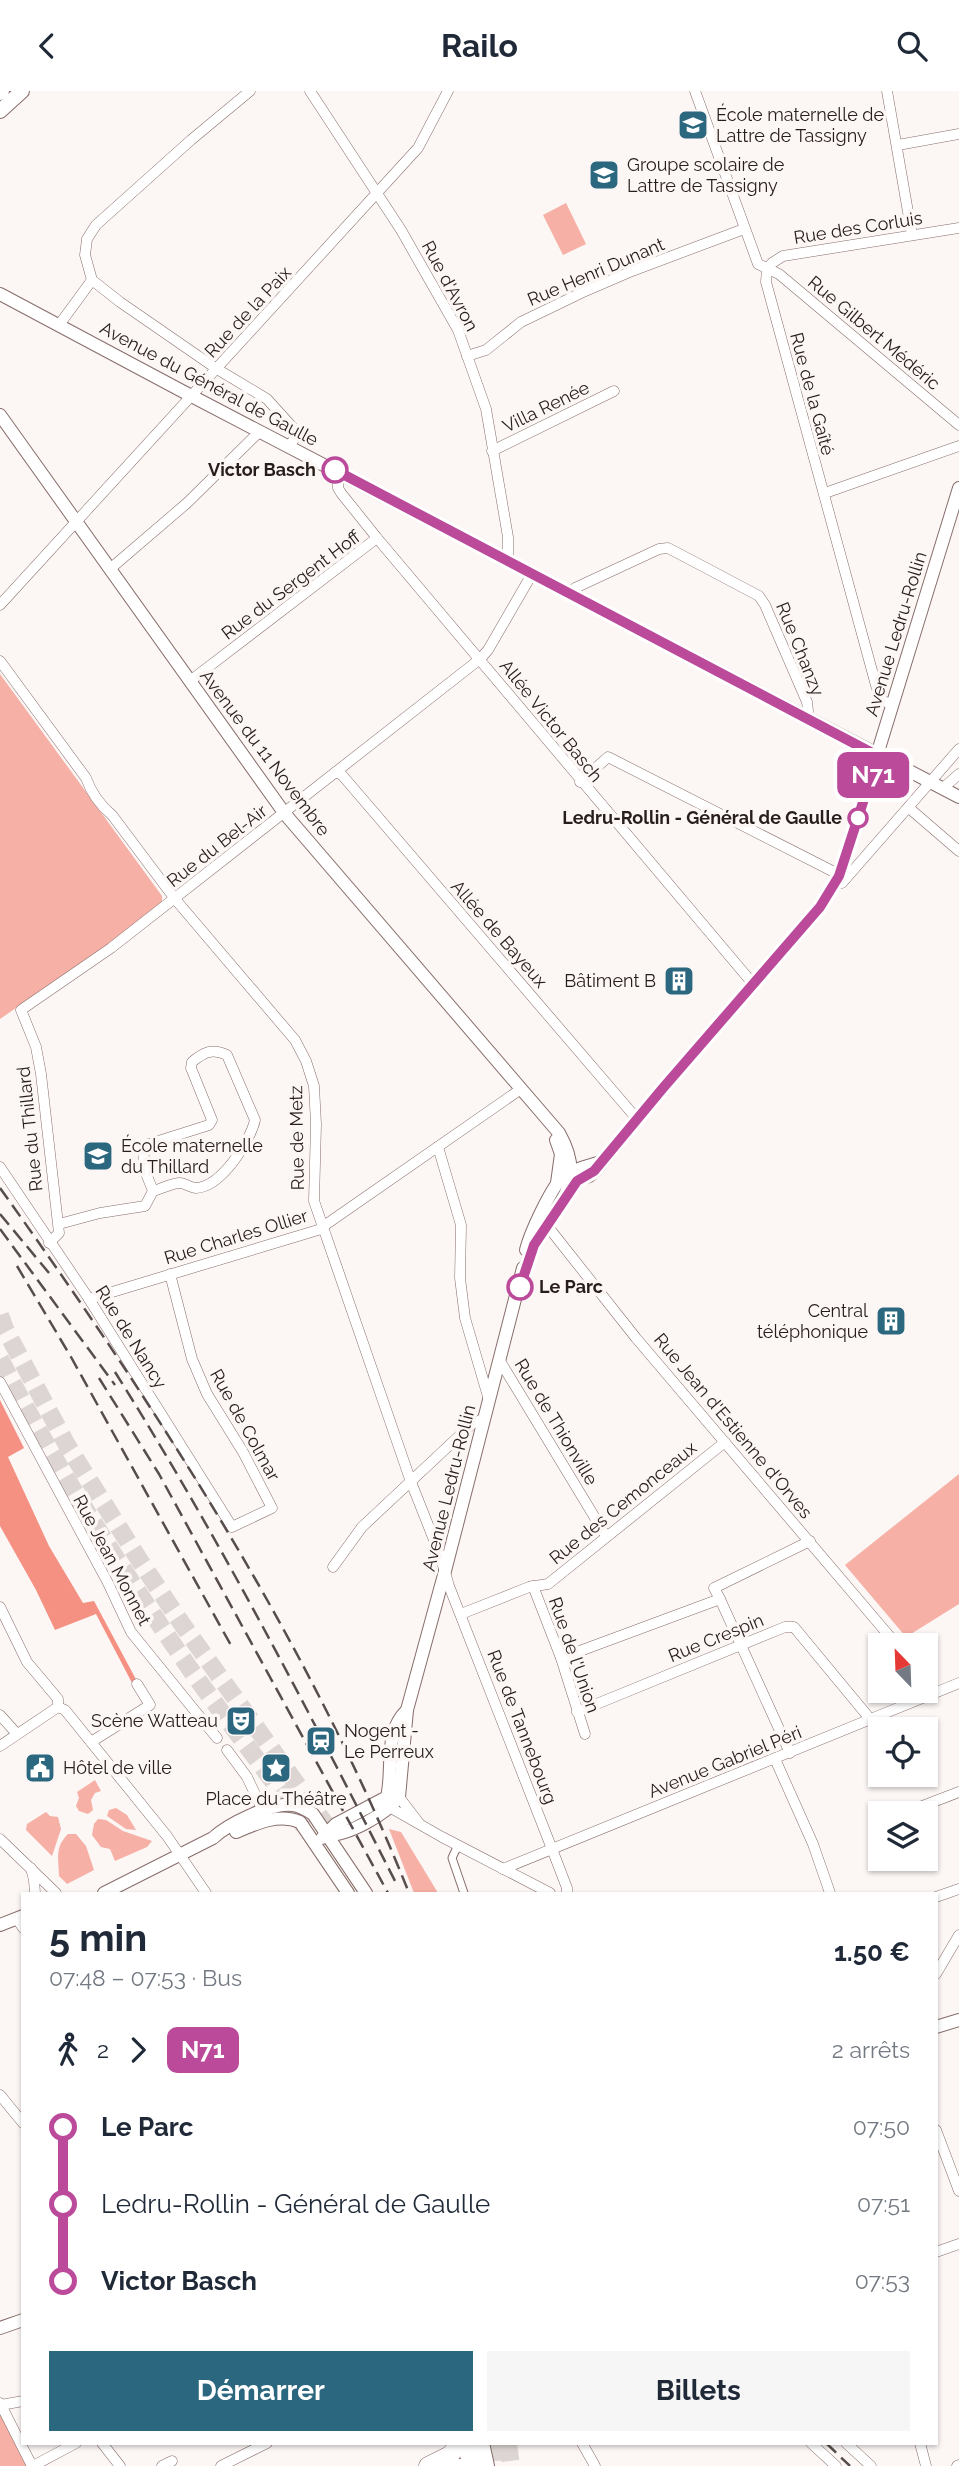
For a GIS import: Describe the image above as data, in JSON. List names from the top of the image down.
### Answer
{
  "streets": {
    "street": [
      "Rue des Corluis",
      "Rue Henri Dunant",
      "Rue d'Avron",
      "Rue de la Paix",
      "Rue Gilbert Médéric",
      "Avenue du Général de Gaulle",
      "Rue de la Gaîté",
      "Villa Renée",
      "Rue du Sergent Hoff",
      "Avenue Ledru-Rollin",
      "Rue Chanzy",
      "Allée Victor Basch",
      "Avenue du 11 Novembre",
      "Rue du Bel-Air",
      "Allée de Bayeux",
      "Rue du Thillard",
      "Rue de Metz",
      "Rue Charles Ollier",
      "Rue de Nancy",
      "Rue de Thionville",
      "Rue de Colmar",
      "Rue Jean d'Estienne d'Orves",
      "Rue des Cemonceaux",
      "Rue Jean Monnet",
      "Rue Crespin",
      "Rue de l'Union",
      "Rue de Tannebourg",
      "Avenue Gabriel Péri"
    ]
  },
  "crossings": [
    ["Rue des Corluis", "Rue Gilbert Médéric"],
    ["Rue des Corluis", "Rue de la Gaîté"],
    ["Rue Henri Dunant", "Rue d'Avron"],
    ["Rue Henri Dunant", "Rue de la Gaîté"],
    ["Rue d'Avron", "Rue de la Paix"],
    ["Rue d'Avron", "Avenue du Général de Gaulle"],
    ["Rue d'Avron", "Villa Renée"],
    ["Rue de la Paix", "Avenue du Général de Gaulle"],
    ["Rue de la Paix", "Avenue du 11 Novembre"],
    ["Rue Gilbert Médéric", "Rue de la Gaîté"],
    ["Avenue du Général de Gaulle", "Avenue Ledru-Rollin"],
    ["Avenue du Général de Gaulle", "Rue Chanzy"],
    ["Avenue du Général de Gaulle", "Allée Victor Basch"],
    ["Avenue du Général de Gaulle", "Rue du Bel-Air"],
    ["Rue de la Gaîté", "Avenue Ledru-Rollin"],
    ["Rue du Sergent Hoff", "Allée Victor Basch"],
    ["Rue du Sergent Hoff", "Avenue du 11 Novembre"],
    ["Avenue Ledru-Rollin", "Allée Victor Basch"],
    ["Avenue Ledru-Rollin", "Avenue du 11 Novembre"],
    ["Avenue Ledru-Rollin", "Allée de Bayeux"],
    ["Avenue Ledru-Rollin", "Rue de Metz"],
    ["Avenue Ledru-Rollin", "Rue de Thionville"],
    ["Avenue Ledru-Rollin", "Rue Jean d'Estienne d'Orves"],
    ["Avenue Ledru-Rollin", "Rue de Tannebourg"],
    ["Allée Victor Basch", "Rue du Bel-Air"],
    ["Avenue du 11 Novembre", "Rue du Bel-Air"],
    ["Avenue du 11 Novembre", "Rue Charles Ollier"],
    ["Rue du Bel-Air", "Allée de Bayeux"],
    ["Rue du Bel-Air", "Rue du Thillard"],
    ["Rue du Bel-Air", "Rue de Metz"],
    ["Rue de Metz", "Rue Charles Ollier"],
    ["Rue de Metz", "Rue de Tannebourg"],
    ["Rue Charles Ollier", "Rue de Nancy"],
    ["Rue Charles Ollier", "Rue de Colmar"],
    ["Rue de Nancy", "Rue de Colmar"],
    ["Rue de Thionville", "Rue des Cemonceaux"],
    ["Rue Jean d'Estienne d'Orves", "Rue des Cemonceaux"],
    ["Rue des Cemonceaux", "Rue de l'Union"],
    ["Rue des Cemonceaux", "Rue de Tannebourg"],
    ["Rue Crespin", "Rue de l'Union"],
    ["Rue de Tannebourg", "Avenue Gabriel Péri"]
  ],
  "places": {
    "school or university": ["École maternelle de Lattre de Tassigny", "Groupe scolaire de Lattre de Tassigny", "École maternelle du Thillard"],
    "other": ["Victor Basch", "Ledru-Rollin - Général de Gaulle", "Le Parc"],
    "building": ["Bâtiment B", "Central téléphonique"],
    "theatre": ["Scène Watteau"],
    "station": ["Nogent - Le Perreux"],
    "public building": ["Hôtel de ville"],
    "place": ["Place du Théâtre"]
  },
  "lines": ["bus line N71"],
  "north": "top left",
  "page": {
    "header": "Railo",
    "on_map": "N71",
    "heading": ["5 min", "07:48 – 07:53 · Bus", "1.50 €"],
    "legs": ["2", "N71", "2 arrêts"],
    "list": [
      {
        "name": "Le Parc",
        "value": "07:50"
      },
      {
        "name": "Ledru-Rollin - Général de Gaulle",
        "value": "07:51"
      },
      {
        "name": "Victor Basch",
        "value": "07:53"
      }
    ],
    "buttons": ["Démarrer", "Billets"]
  }
}
